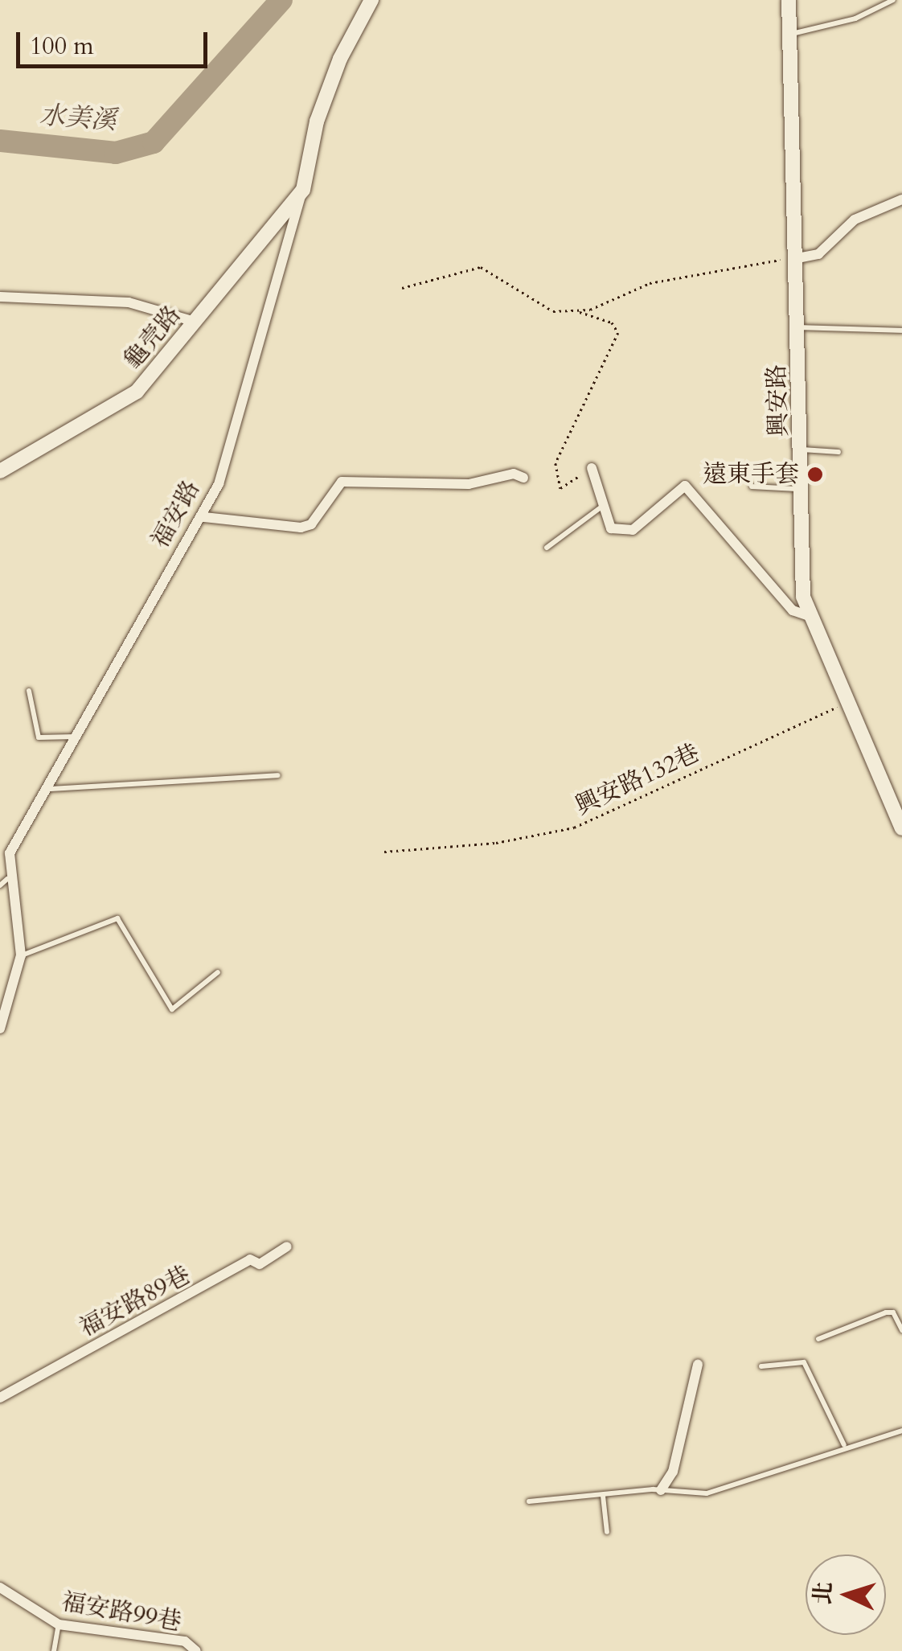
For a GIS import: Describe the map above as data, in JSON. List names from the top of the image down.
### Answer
{
  "streets": {
    "street": [
      "龜壳路",
      "興安路",
      "福安路",
      "福安路89巷",
      "福安路99巷"
    ],
    "path": ["興安路132巷"]
  },
  "crossings": [
    ["龜壳路", "福安路"],
    ["興安路", "興安路132巷"]
  ],
  "water": ["水美溪"],
  "places": ["遠東手套"],
  "scale_bar": "100 m",
  "north": "left"
}
